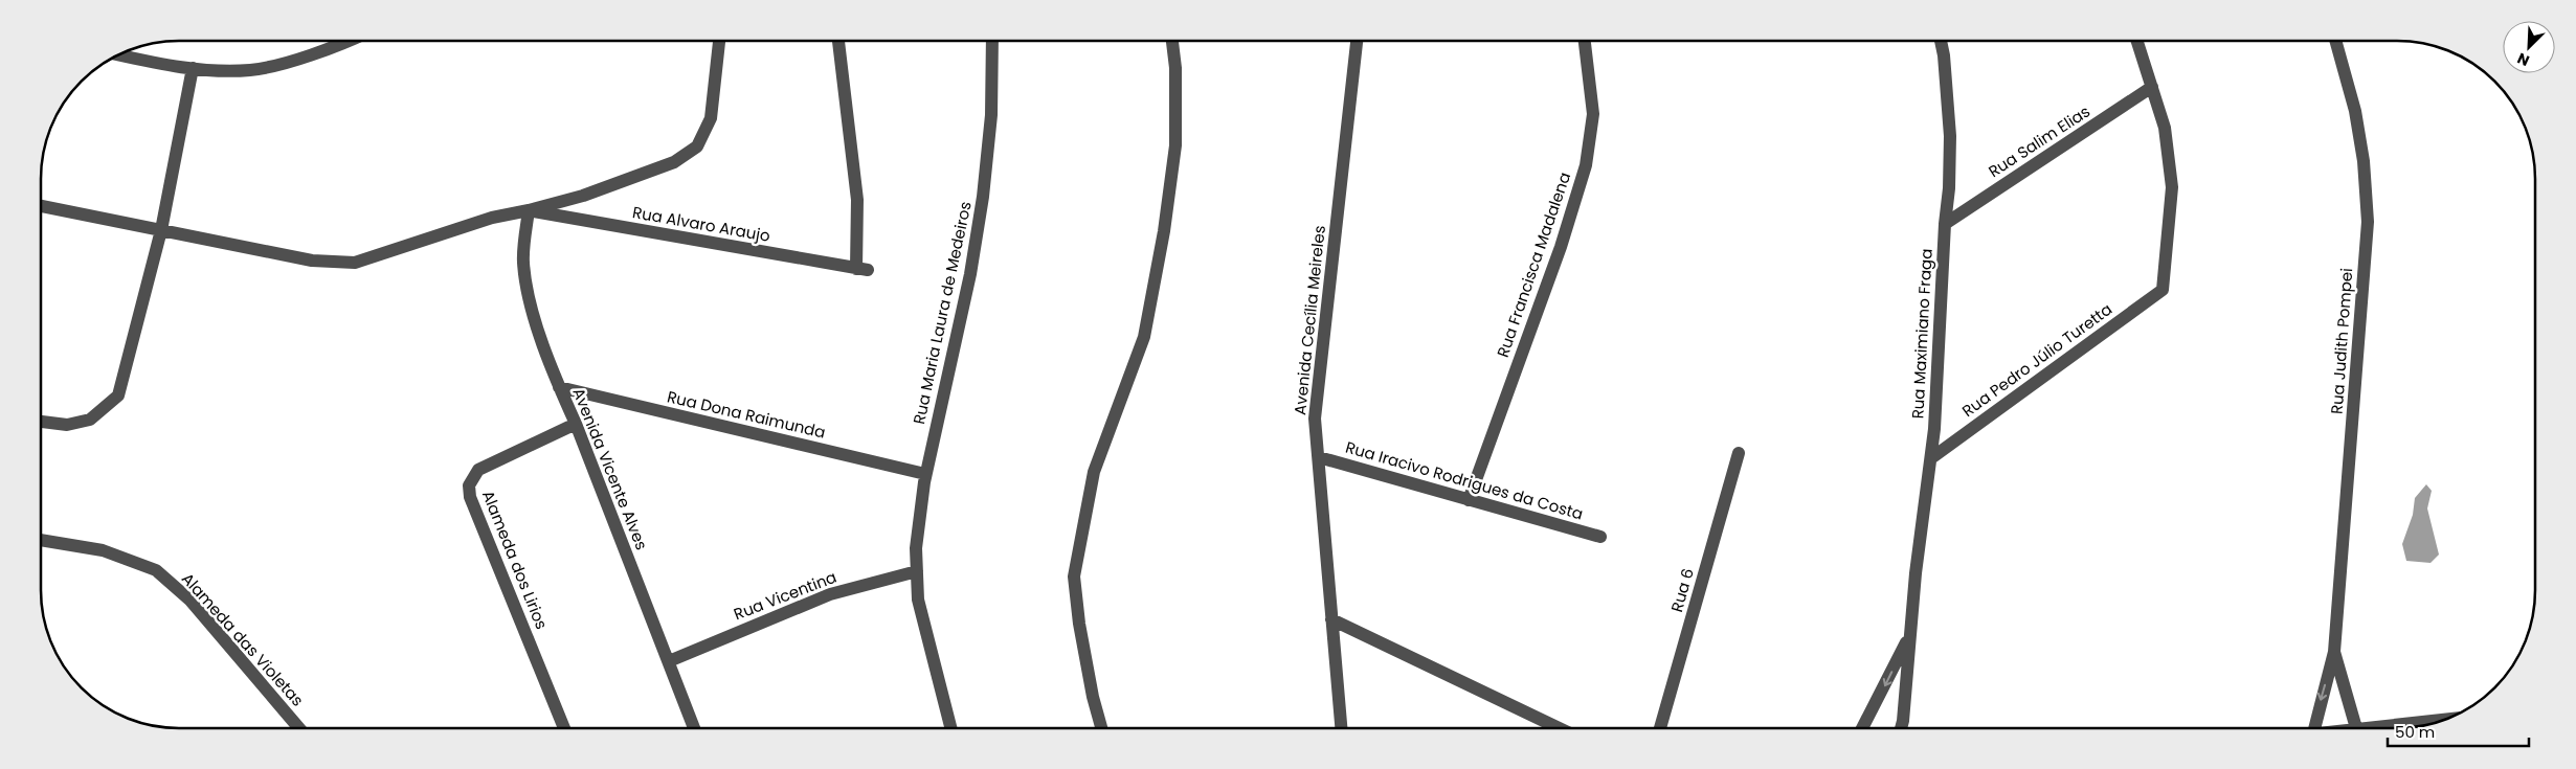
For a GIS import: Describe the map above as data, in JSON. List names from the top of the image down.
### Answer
{
  "streets": {
    "street": [
      "Rua Salim Elias",
      "Rua Alvaro Araujo",
      "Rua Francisca Madalena",
      "Rua Maria Laura de Medeiros",
      "Avenida Cecília Meireles",
      "Rua Maximiano Fraga",
      "Rua Judith Pompei",
      "Rua Pedro Júlio Turetta",
      "Rua Dona Raimunda",
      "Avenida Vicente Alves",
      "Rua Iracivo Rodrigues da Costa",
      "Alameda dos Lirios",
      "Rua 6",
      "Rua Vicentina",
      "Alameda das Violetas"
    ]
  },
  "crossings": [
    ["Rua Salim Elias", "Rua Maximiano Fraga"],
    ["Rua Salim Elias", "Rua Pedro Júlio Turetta"],
    ["Rua Alvaro Araujo", "Avenida Vicente Alves"],
    ["Rua Francisca Madalena", "Rua Iracivo Rodrigues da Costa"],
    ["Rua Maria Laura de Medeiros", "Rua Dona Raimunda"],
    ["Rua Maria Laura de Medeiros", "Rua Vicentina"],
    ["Avenida Cecília Meireles", "Rua Iracivo Rodrigues da Costa"],
    ["Rua Maximiano Fraga", "Rua Pedro Júlio Turetta"],
    ["Rua Dona Raimunda", "Avenida Vicente Alves"],
    ["Avenida Vicente Alves", "Alameda dos Lirios"],
    ["Avenida Vicente Alves", "Rua Vicentina"]
  ],
  "scale_bar": "50 m",
  "north": "bottom left"
}
